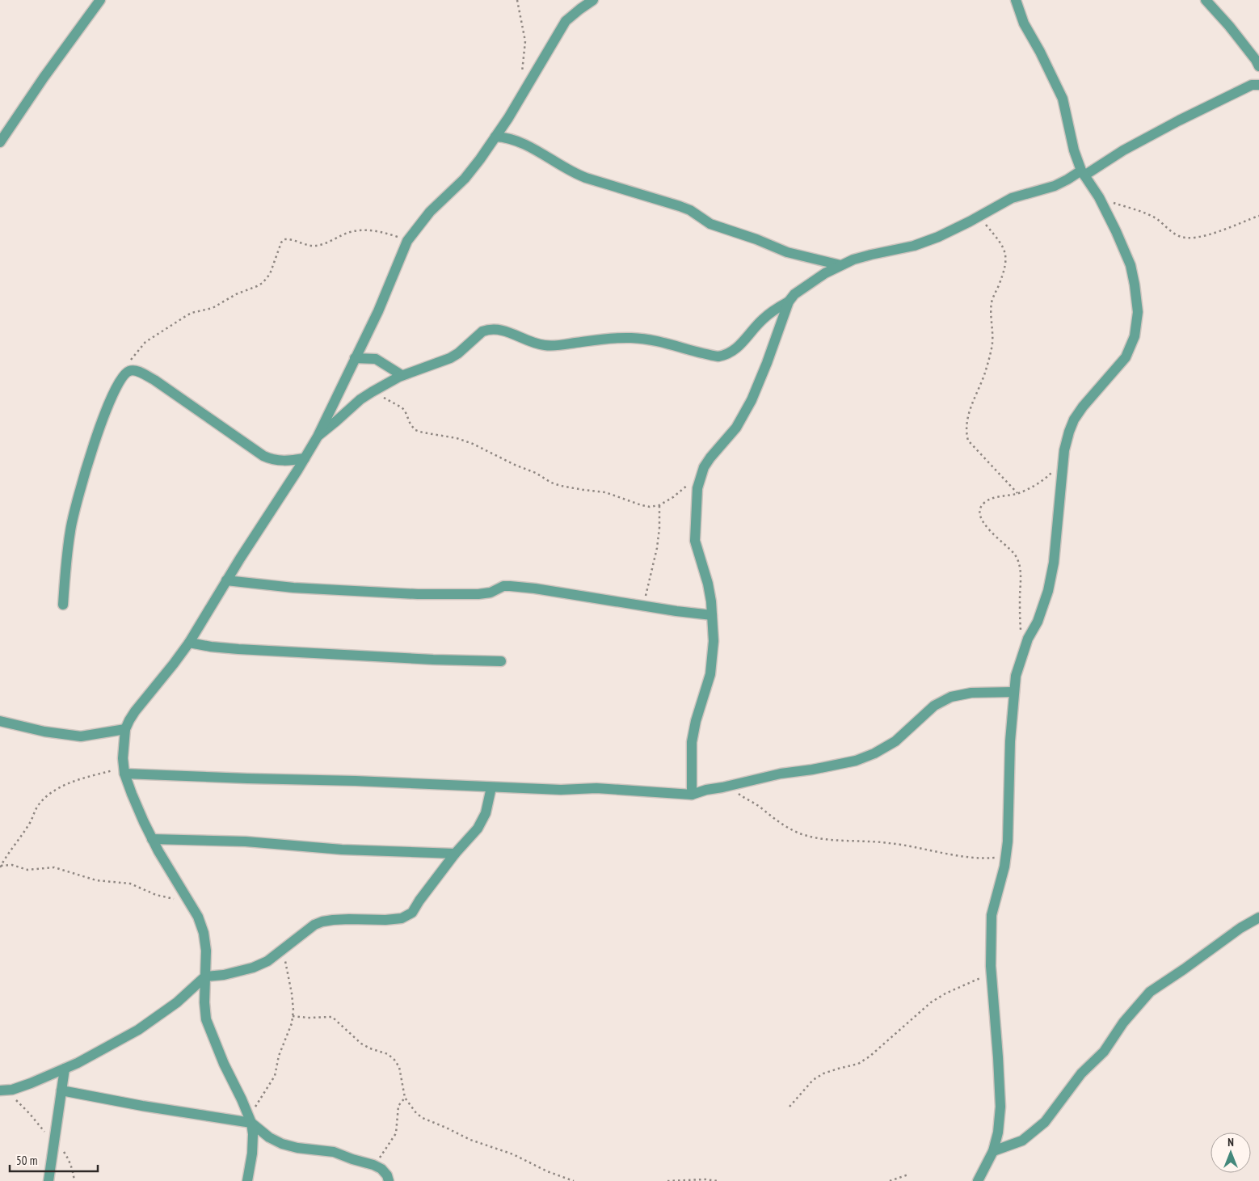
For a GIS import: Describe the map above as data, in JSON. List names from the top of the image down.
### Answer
{
  "scale_bar": "50 m",
  "north": "top"
}
